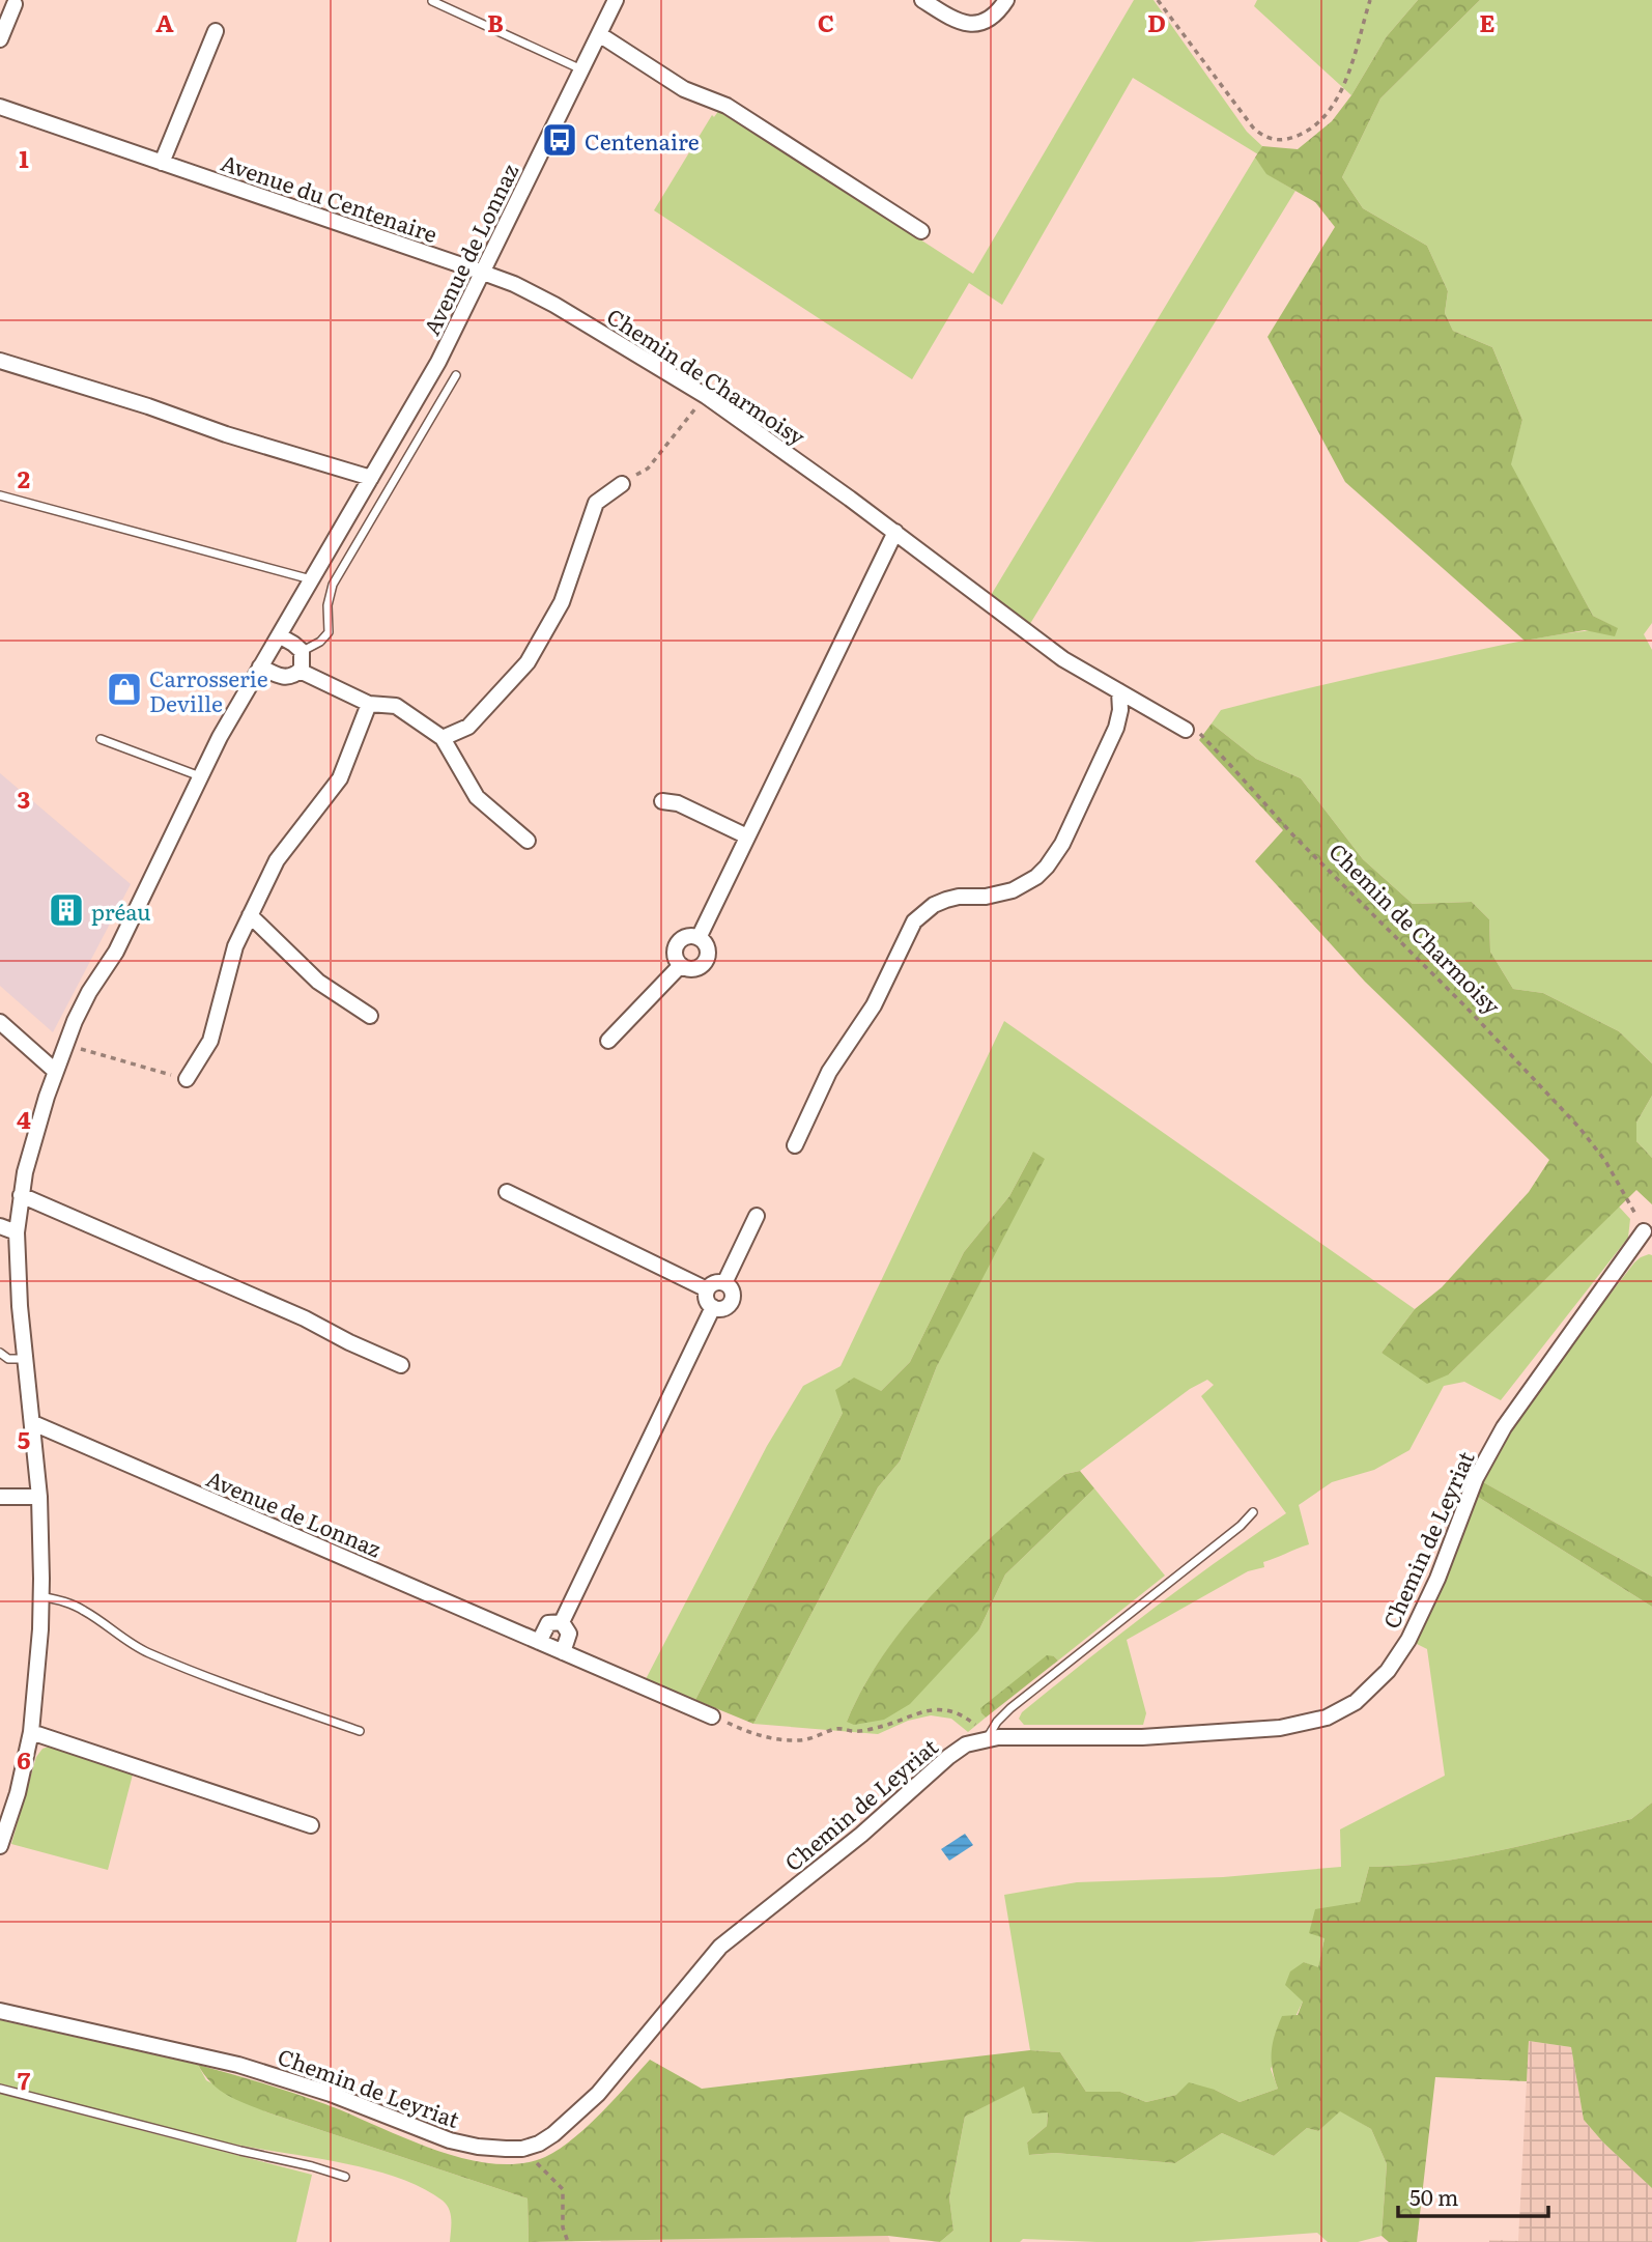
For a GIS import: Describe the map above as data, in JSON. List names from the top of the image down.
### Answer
{
  "streets": {
    "street": [
      "Avenue du Centenaire",
      "Avenue de Lonnaz",
      "Chemin de Charmoisy",
      "Chemin de Leyriat"
    ]
  },
  "crossings": [
    ["Avenue du Centenaire", "Avenue de Lonnaz"],
    ["Avenue du Centenaire", "Chemin de Charmoisy"],
    ["Avenue de Lonnaz", "Chemin de Charmoisy"],
    ["Chemin de Charmoisy", "Chemin de Leyriat"]
  ],
  "places": {
    "bus stop": ["Centenaire"],
    "shop": ["Carrosserie Deville"],
    "building": ["préau"]
  },
  "scale_bar": "50 m",
  "grid": {
    "columns": [
      "A",
      "B",
      "C",
      "D",
      "E"
    ],
    "rows": [
      "1",
      "2",
      "3",
      "4",
      "5",
      "6",
      "7"
    ]
  }
}
